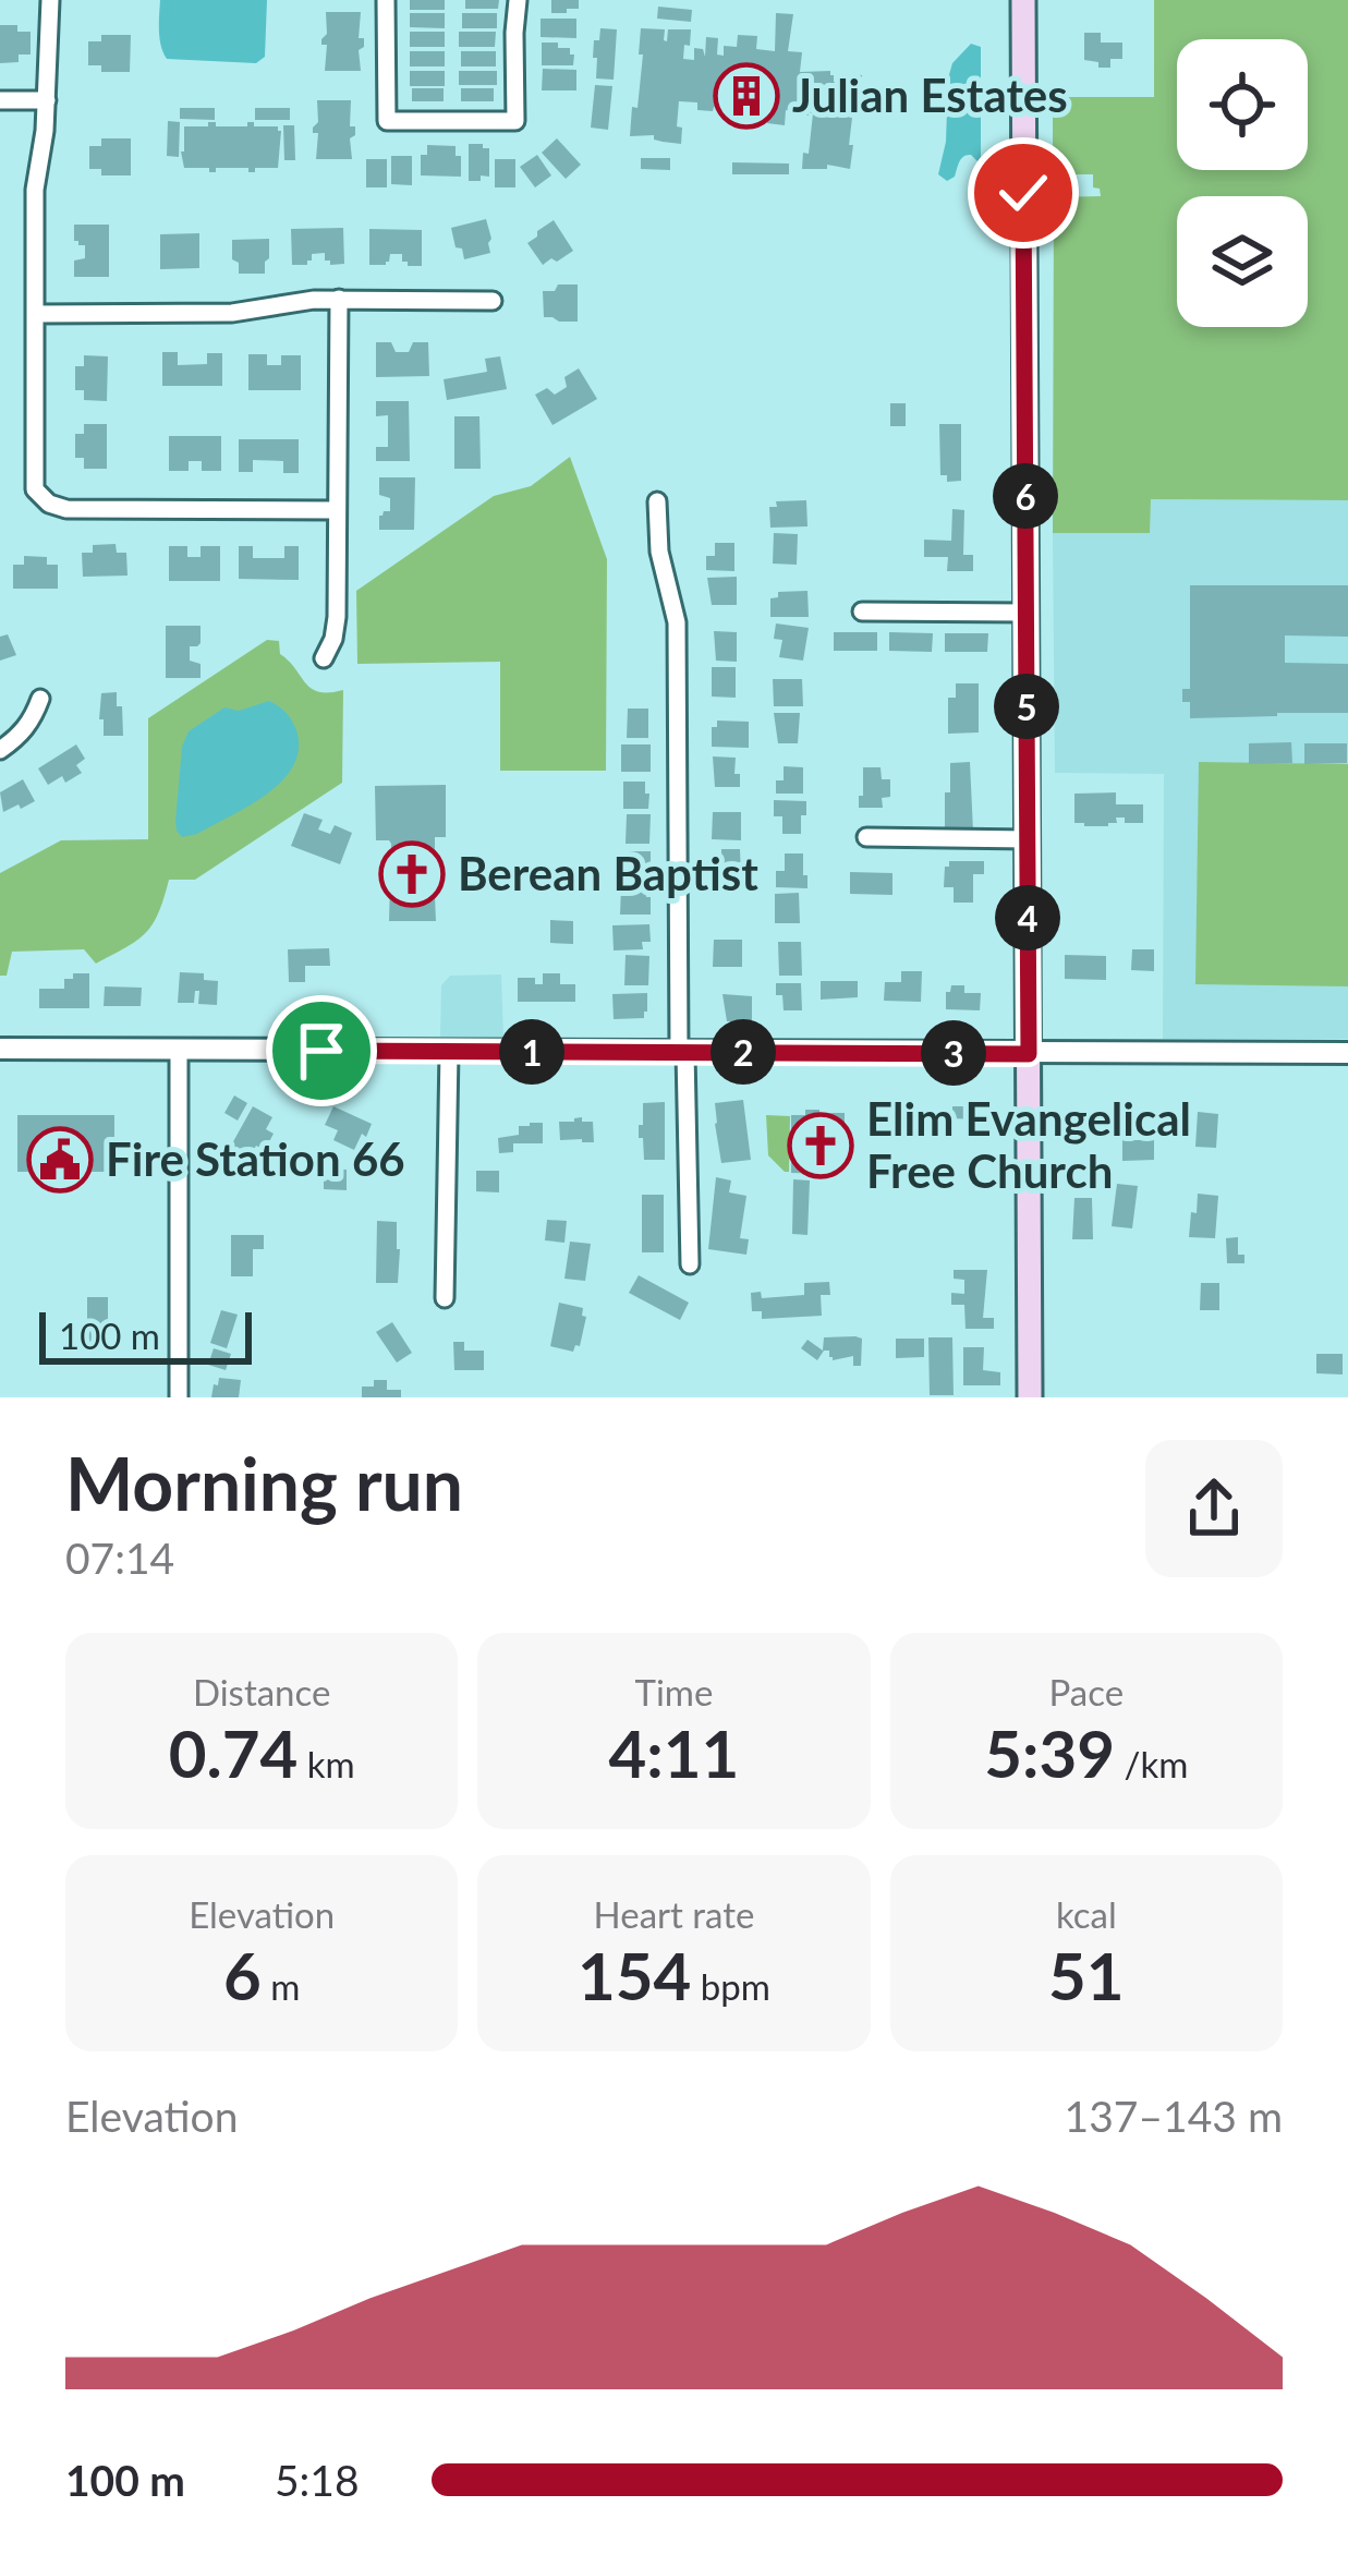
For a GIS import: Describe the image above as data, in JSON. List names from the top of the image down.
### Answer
{
  "places": {
    "building": ["Julian Estates"],
    "church": ["Berean Baptist", "Elim Evangelical Free Church"],
    "public building": ["Fire Station 66"]
  },
  "scale_bar": "100 m",
  "page": {
    "pins": [
      "6",
      "5",
      "4",
      "1",
      "2",
      "3"
    ],
    "scale": "100 m",
    "heading": ["Morning run", "07:14"],
    "stats": [
      ["Distance", "0.74 km"],
      ["Time", "4:11"],
      ["Pace", "5:39 /km"],
      ["Elevation", "6 m"],
      ["Heart rate", "154 bpm"],
      ["kcal", "51"]
    ],
    "chart": ["Elevation", "137–143 m"],
    "list": [
      {
        "name": "100 m",
        "note": "5:18"
      }
    ]
  }
}
